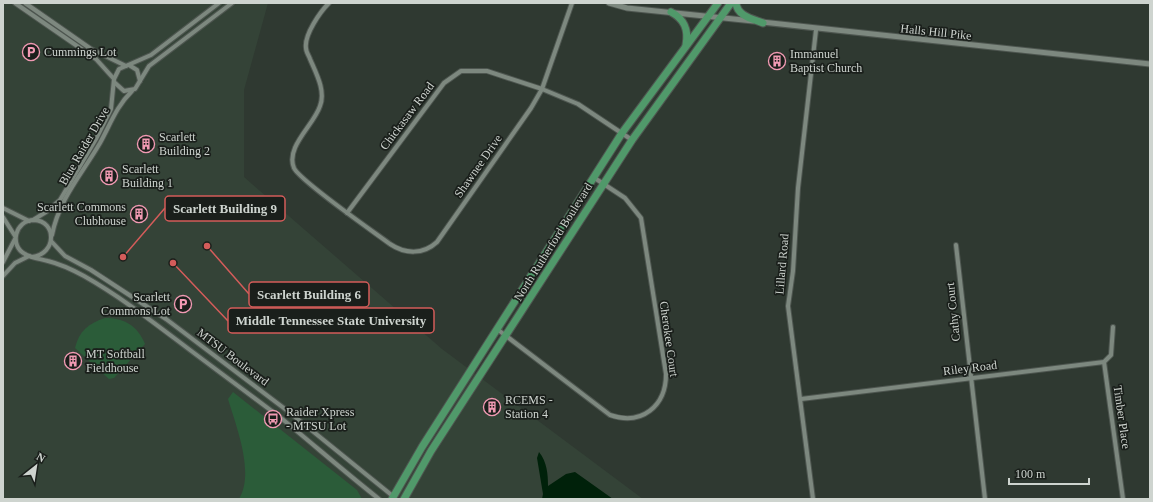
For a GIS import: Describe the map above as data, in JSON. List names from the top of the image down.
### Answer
{
  "streets": {
    "main road": ["North Rutherford Boulevard"],
    "street": [
      "Halls Hill Pike",
      "Chickasaw Road",
      "Blue Raider Drive",
      "Shawnee Drive",
      "Lillard Road",
      "Cathy Court",
      "Cherokee Court",
      "MTSU Boulevard",
      "Riley Road",
      "Timber Place"
    ]
  },
  "crossings": [
    ["Halls Hill Pike", "North Rutherford Boulevard"],
    ["Halls Hill Pike", "Lillard Road"],
    ["Chickasaw Road", "Shawnee Drive"],
    ["Chickasaw Road", "North Rutherford Boulevard"],
    ["Blue Raider Drive", "MTSU Boulevard"],
    ["North Rutherford Boulevard", "Cherokee Court"],
    ["North Rutherford Boulevard", "MTSU Boulevard"],
    ["Lillard Road", "Riley Road"],
    ["Cathy Court", "Riley Road"],
    ["Riley Road", "Timber Place"]
  ],
  "places": {
    "parking": ["Cummings Lot", "Scarlett Commons Lot"],
    "building": [
      "Immanuel Baptist Church",
      "Scarlett Building 2",
      "Scarlett Building 1",
      "Scarlett Commons Clubhouse",
      "MT Softball Fieldhouse",
      "RCEMS - Station 4"
    ],
    "other": ["Scarlett Building 6", "Scarlett Building 9", "Middle Tennessee State University"],
    "bus stop": ["Raider Xpress - MTSU Lot"]
  },
  "scale_bar": "100 m",
  "north": "top right"
}
